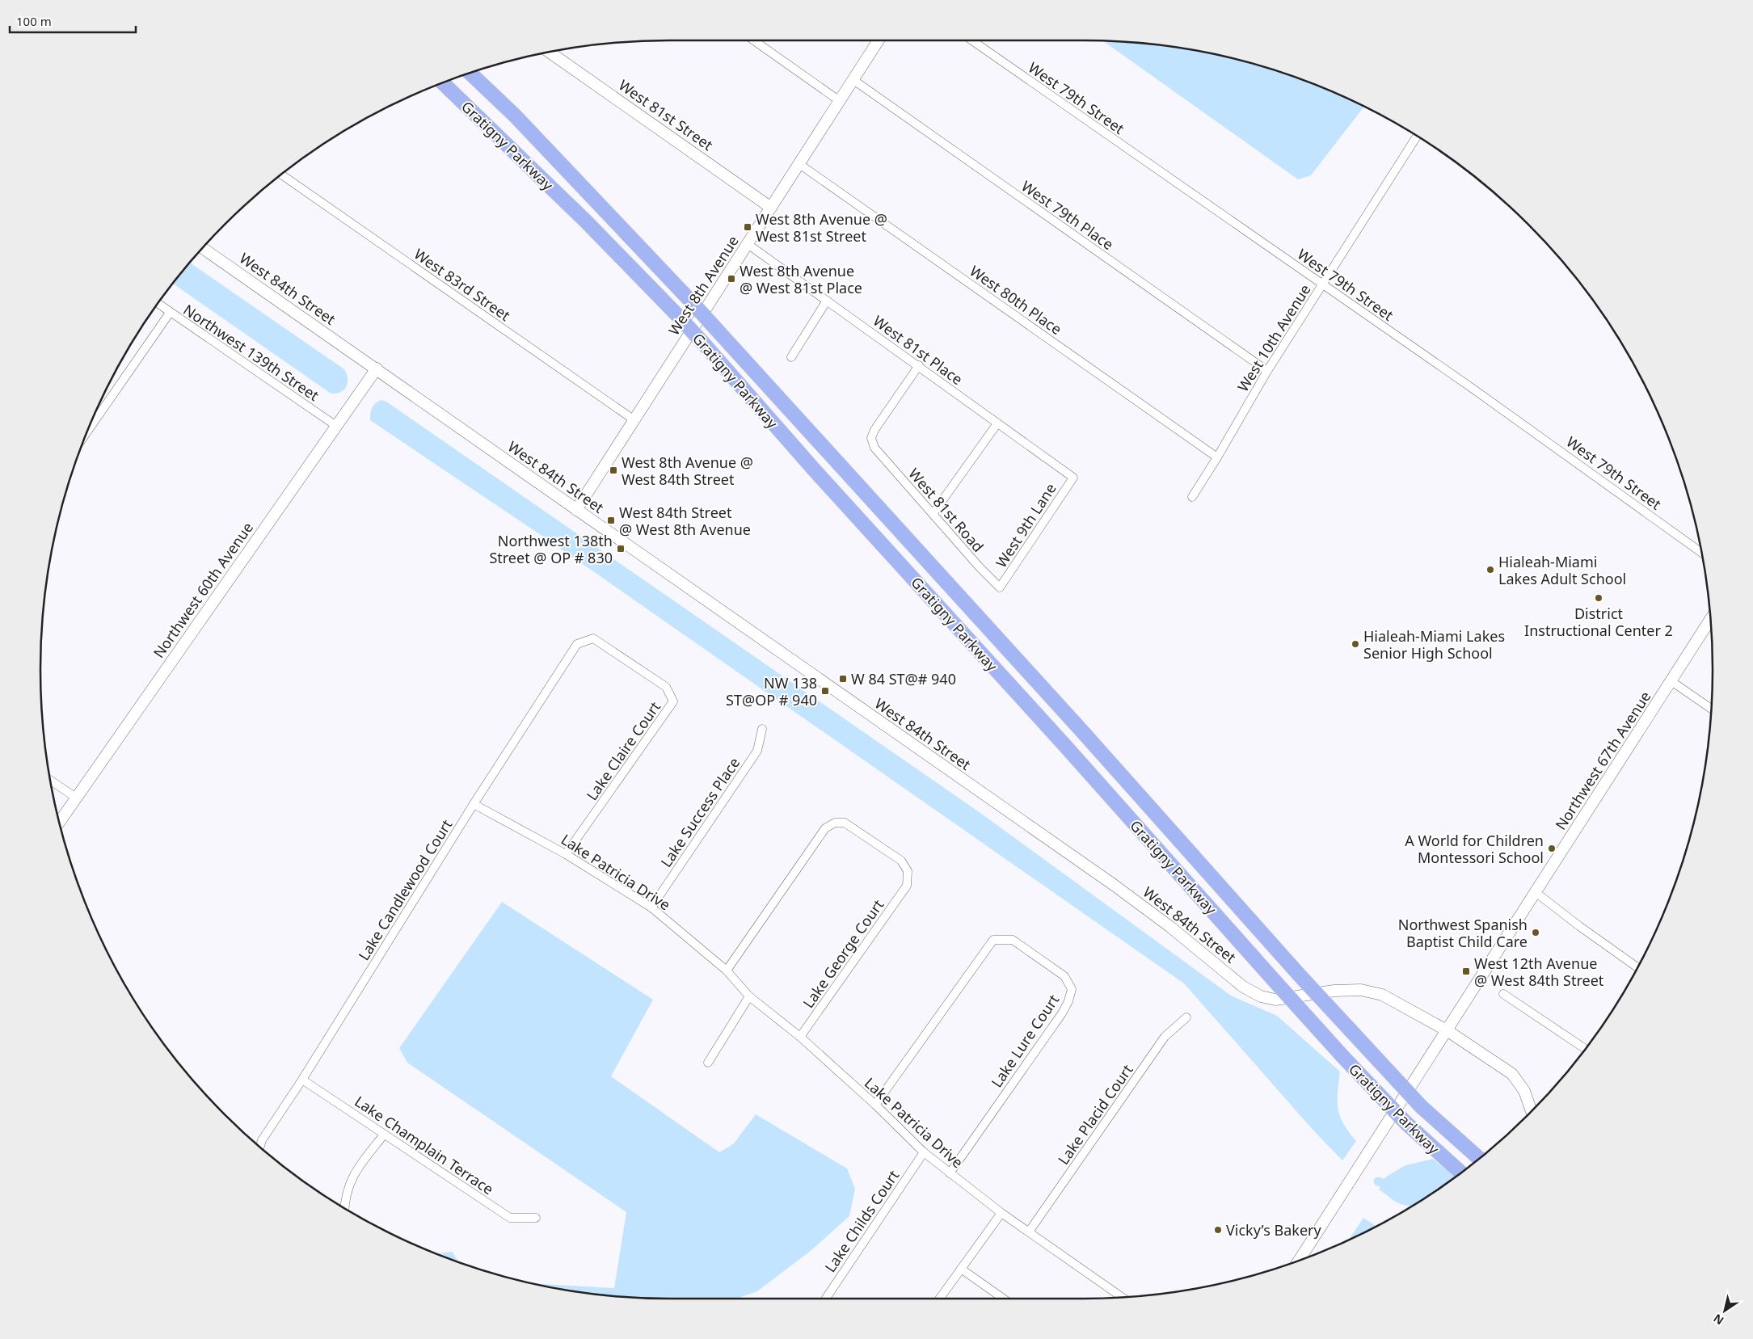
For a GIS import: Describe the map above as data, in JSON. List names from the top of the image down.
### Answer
{
  "streets": {
    "highway": ["Gratigny Parkway"],
    "street": [
      "West 79th Street",
      "West 81st Street",
      "West 79th Place",
      "West 83rd Street",
      "West 8th Avenue",
      "West 84th Street",
      "West 80th Place",
      "West 10th Avenue",
      "West 81st Place",
      "Northwest 139th Street",
      "West 81st Road",
      "West 9th Lane",
      "Northwest 60th Avenue",
      "Lake Claire Court",
      "Northwest 67th Avenue",
      "Lake Success Place",
      "Lake Patricia Drive",
      "Lake Candlewood Court",
      "Lake George Court",
      "Lake Lure Court",
      "Lake Placid Court",
      "Lake Champlain Terrace",
      "Lake Childs Court"
    ]
  },
  "crossings": [
    ["West 79th Street", "West 10th Avenue"],
    ["West 81st Street", "West 8th Avenue"],
    ["West 79th Place", "West 8th Avenue"],
    ["West 79th Place", "West 10th Avenue"],
    ["West 83rd Street", "West 8th Avenue"],
    ["West 8th Avenue", "West 84th Street"],
    ["West 8th Avenue", "West 80th Place"],
    ["West 8th Avenue", "West 81st Place"],
    ["West 84th Street", "Northwest 60th Avenue"],
    ["West 84th Street", "Northwest 67th Avenue"],
    ["West 80th Place", "West 10th Avenue"],
    ["West 81st Place", "West 81st Road"],
    ["West 81st Place", "West 9th Lane"],
    ["Northwest 139th Street", "Northwest 60th Avenue"],
    ["West 81st Road", "West 9th Lane"],
    ["Lake Claire Court", "Lake Patricia Drive"],
    ["Lake Claire Court", "Lake Candlewood Court"],
    ["Lake Success Place", "Lake Patricia Drive"],
    ["Lake Patricia Drive", "Lake Candlewood Court"],
    ["Lake Patricia Drive", "Lake George Court"],
    ["Lake Patricia Drive", "Lake Lure Court"],
    ["Lake Patricia Drive", "Lake Placid Court"],
    ["Lake Patricia Drive", "Lake Childs Court"],
    ["Lake Candlewood Court", "Lake Champlain Terrace"]
  ],
  "places": {
    "transit": [
      "West 8th Avenue @ West 81st Street",
      "West 8th Avenue @ West 81st Place",
      "West 8th Avenue @ West 84th Street",
      "West 84th Street @ West 8th Avenue",
      "Northwest 138th Street @ OP # 830",
      "W 84 ST@# 940",
      "NW 138 ST@OP # 940",
      "West 12th Avenue @ West 84th Street"
    ],
    "other": [
      "Hialeah-Miami Lakes Adult School",
      "District Instructional Center 2",
      "Hialeah-Miami Lakes Senior High School",
      "A World for Children Montessori School",
      "Northwest Spanish Baptist Child Care",
      "Vicky’s Bakery"
    ]
  },
  "scale_bar": "100 m",
  "north": "bottom left"
}
